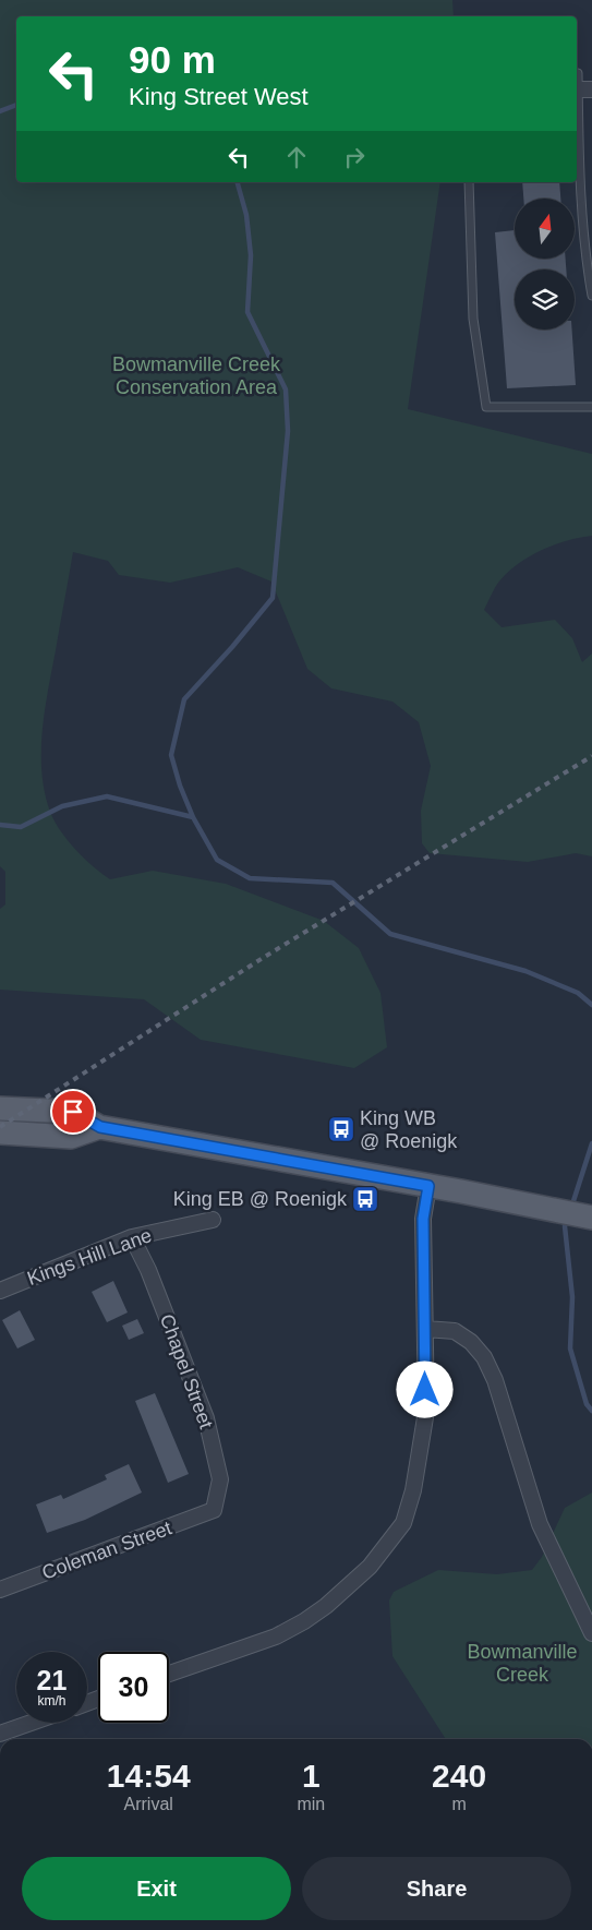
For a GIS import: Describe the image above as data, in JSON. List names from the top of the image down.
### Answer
{
  "streets": {
    "street": ["Kings Hill Lane", "Chapel Street", "Coleman Street"]
  },
  "crossings": [
    ["Kings Hill Lane", "Chapel Street"],
    ["Chapel Street", "Coleman Street"]
  ],
  "parks": ["Bowmanville Creek Conservation Area", "Bowmanville Creek"],
  "places": {
    "bus stop": ["King WB @ Roenigk", "King EB @ Roenigk"]
  },
  "north": "top",
  "page": {
    "turn": ["90 m", "King Street West"],
    "speed": "21 km/h",
    "limit": "30",
    "eta": [
      "14:54",
      "Arrival",
      "1",
      "min",
      "240",
      "m"
    ],
    "buttons": ["Exit", "Share"]
  }
}
